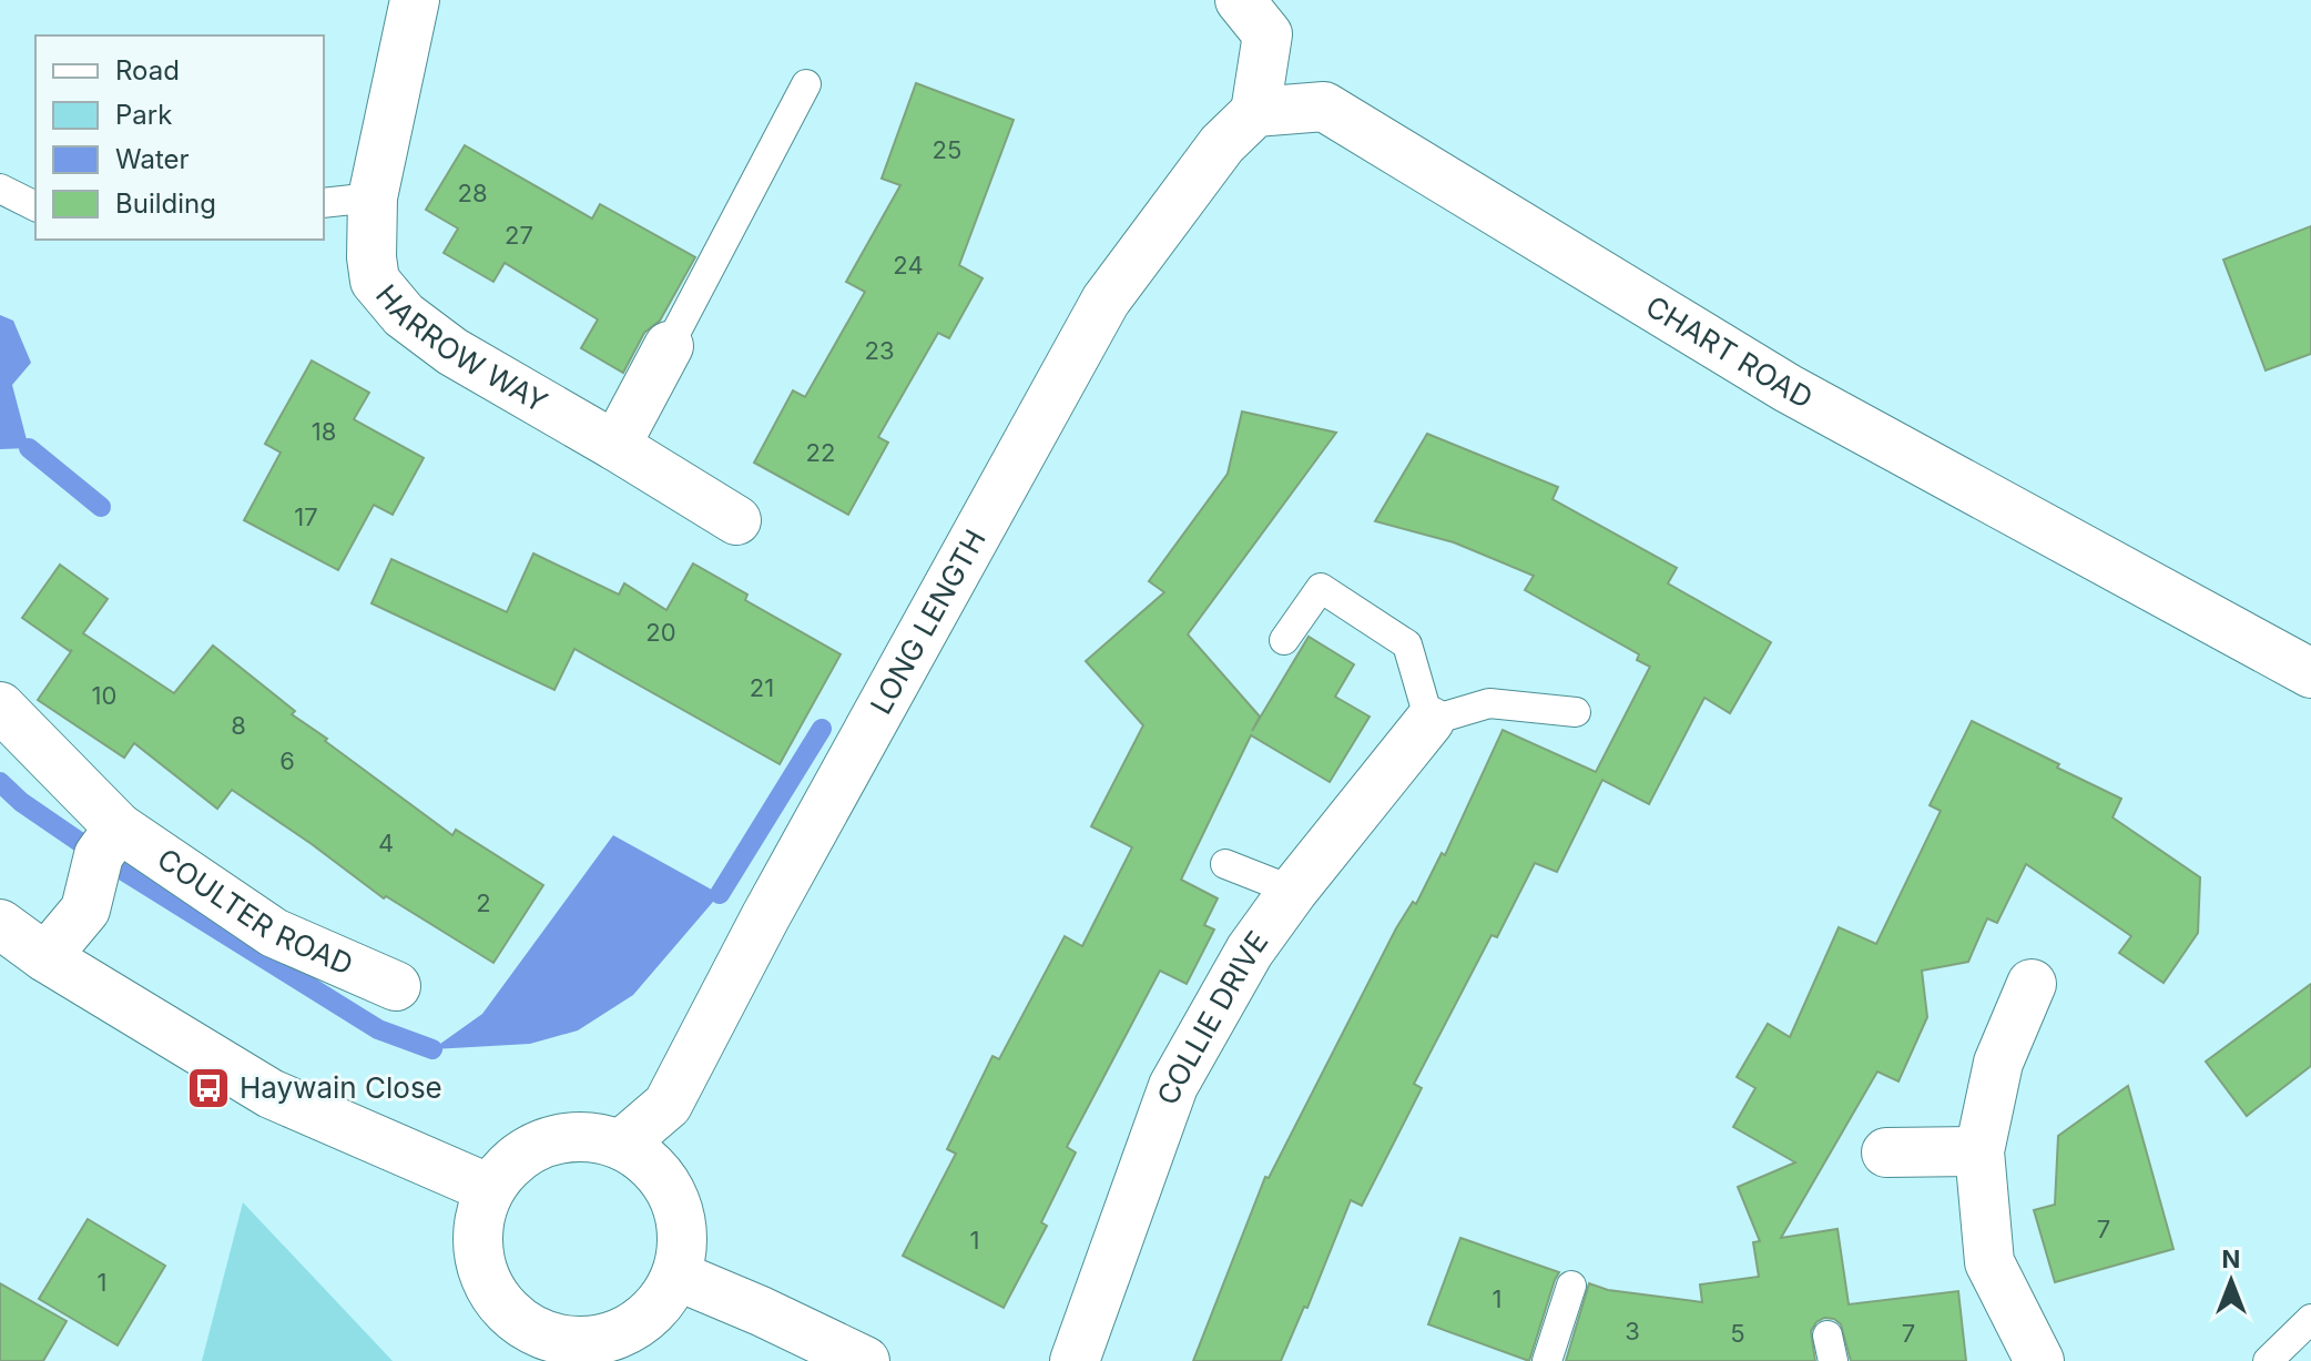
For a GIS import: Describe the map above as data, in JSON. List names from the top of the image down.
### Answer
{
  "streets": {
    "street": [
      "HARROW WAY",
      "CHART ROAD",
      "LONG LENGTH",
      "COULTER ROAD",
      "COLLIE DRIVE"
    ]
  },
  "crossings": [
    ["CHART ROAD", "LONG LENGTH"]
  ],
  "places": {
    "bus stop": ["Haywain Close"]
  },
  "house_numbers": [
    "25",
    "28",
    "27",
    "24",
    "23",
    "18",
    "22",
    "17",
    "20",
    "21",
    "10",
    "8",
    "6",
    "4",
    "2",
    "7",
    "1",
    "1",
    "1",
    "3",
    "5",
    "7"
  ],
  "legend": [
    "Road",
    "Park",
    "Water",
    "Building"
  ],
  "north": "top"
}
